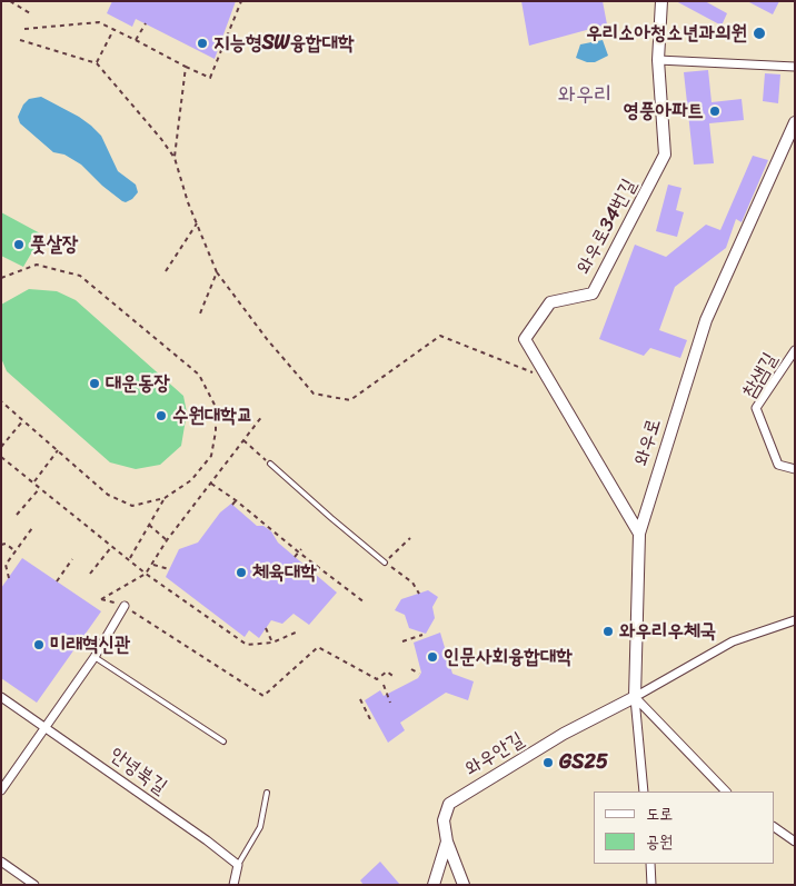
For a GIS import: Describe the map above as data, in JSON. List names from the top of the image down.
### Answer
{
  "streets": {
    "street": [
      "와우로34번길",
      "참샘길",
      "와우로",
      "와우안길",
      "안녕북길"
    ]
  },
  "crossings": [
    ["와우로34번길", "와우로"],
    ["와우로", "와우안길"]
  ],
  "districts": ["와우리"],
  "places": [
    "우리소아청소년과의원",
    "지능형SW융합대학",
    "영풍아파트",
    "풋살장",
    "대운동장",
    "수원대학교",
    "체육대학",
    "와우리우체국",
    "미래혁신관",
    "인문사회융합대학",
    "GS25"
  ],
  "legend": ["도로", "공원"]
}
